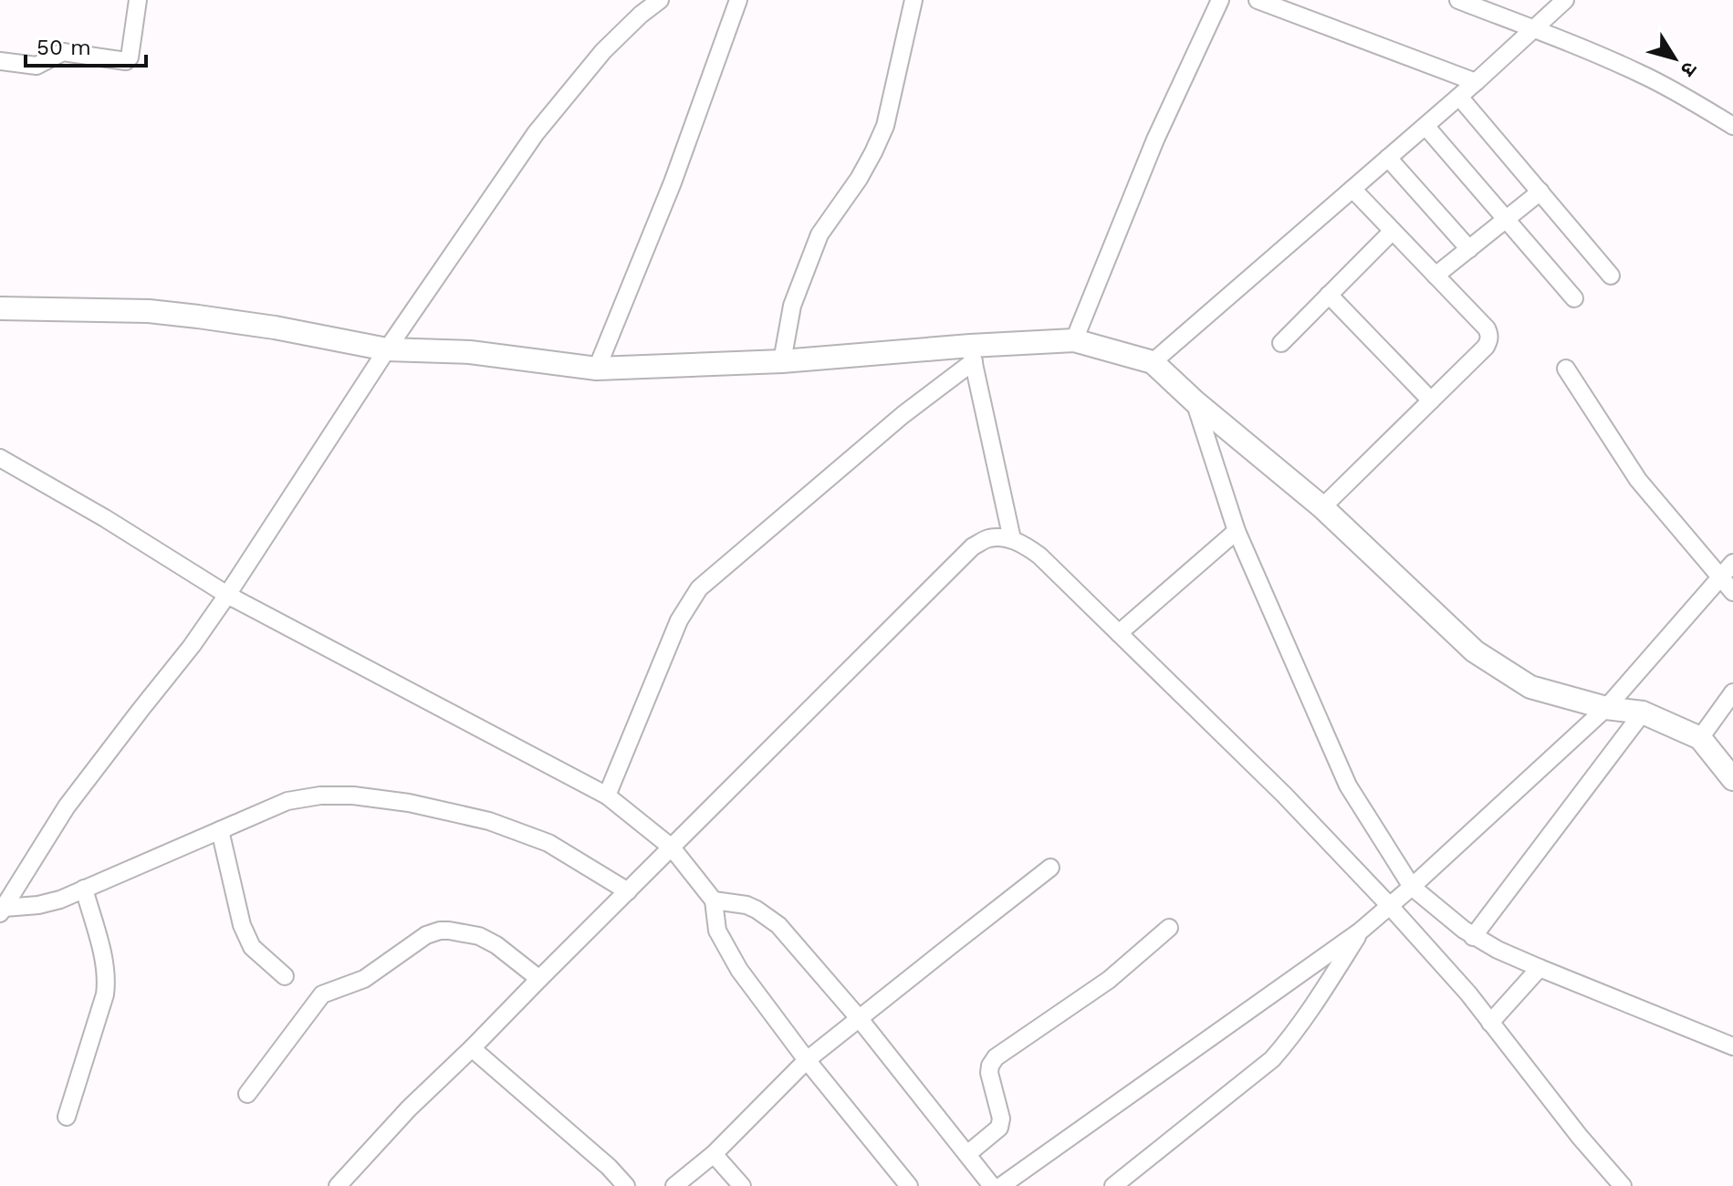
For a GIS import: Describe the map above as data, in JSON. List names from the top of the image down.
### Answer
{
  "scale_bar": "50 m",
  "north": "bottom right"
}
